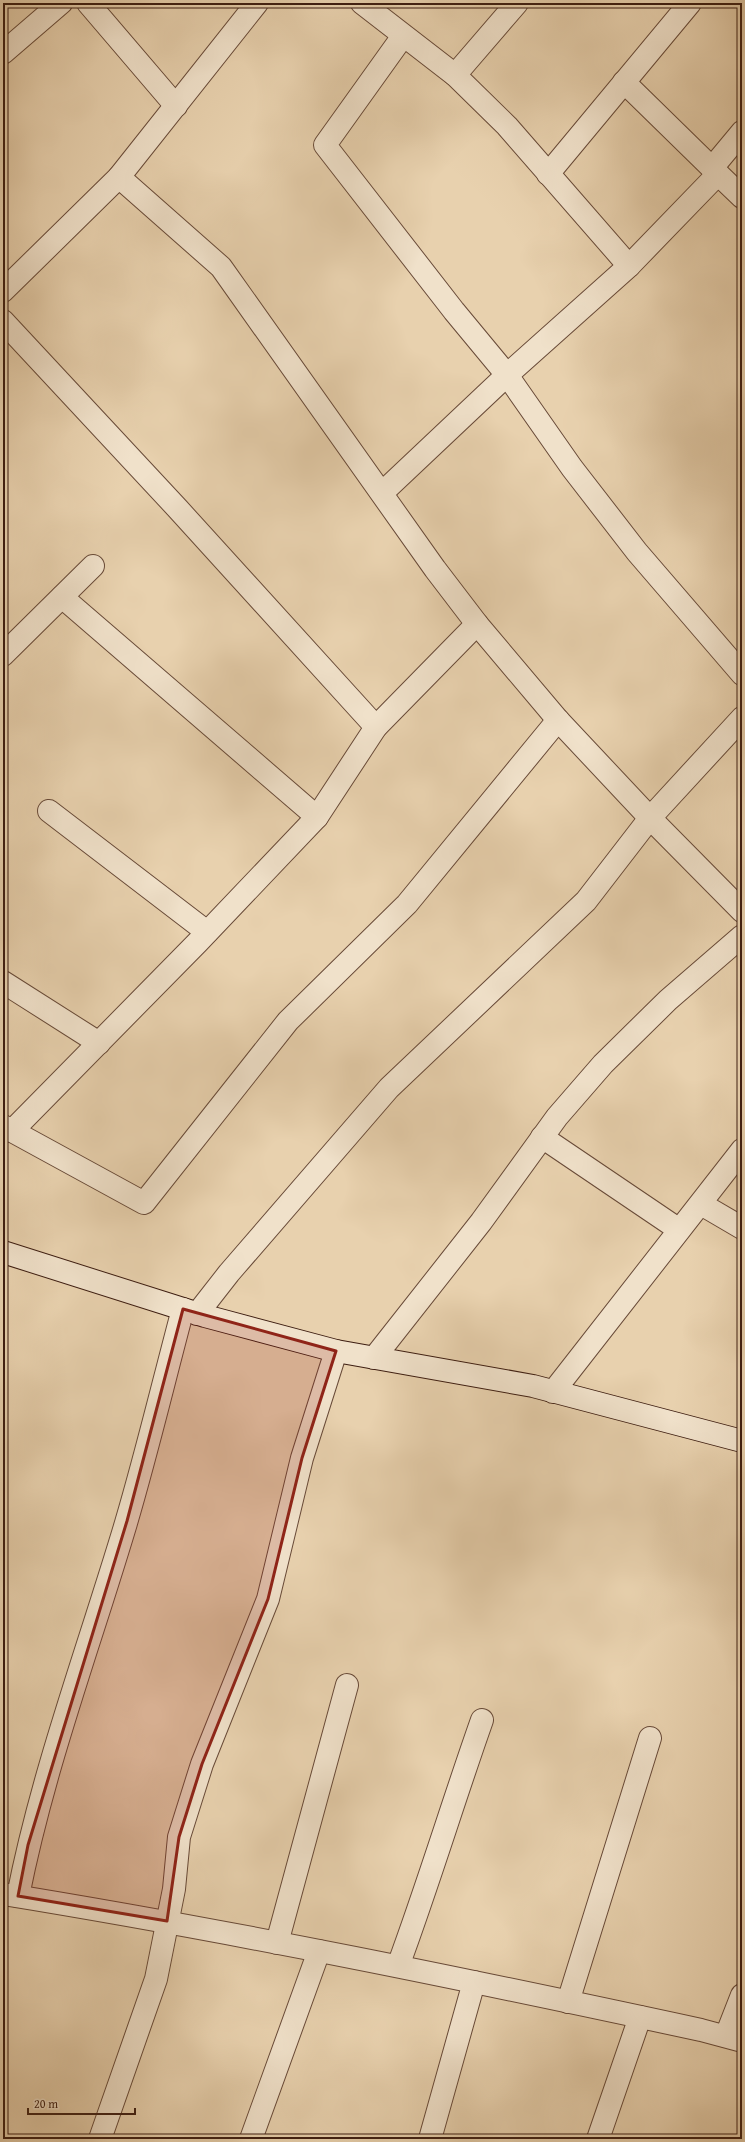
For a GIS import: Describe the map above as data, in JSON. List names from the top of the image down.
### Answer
{
  "scale_bar": "20 m"
}
